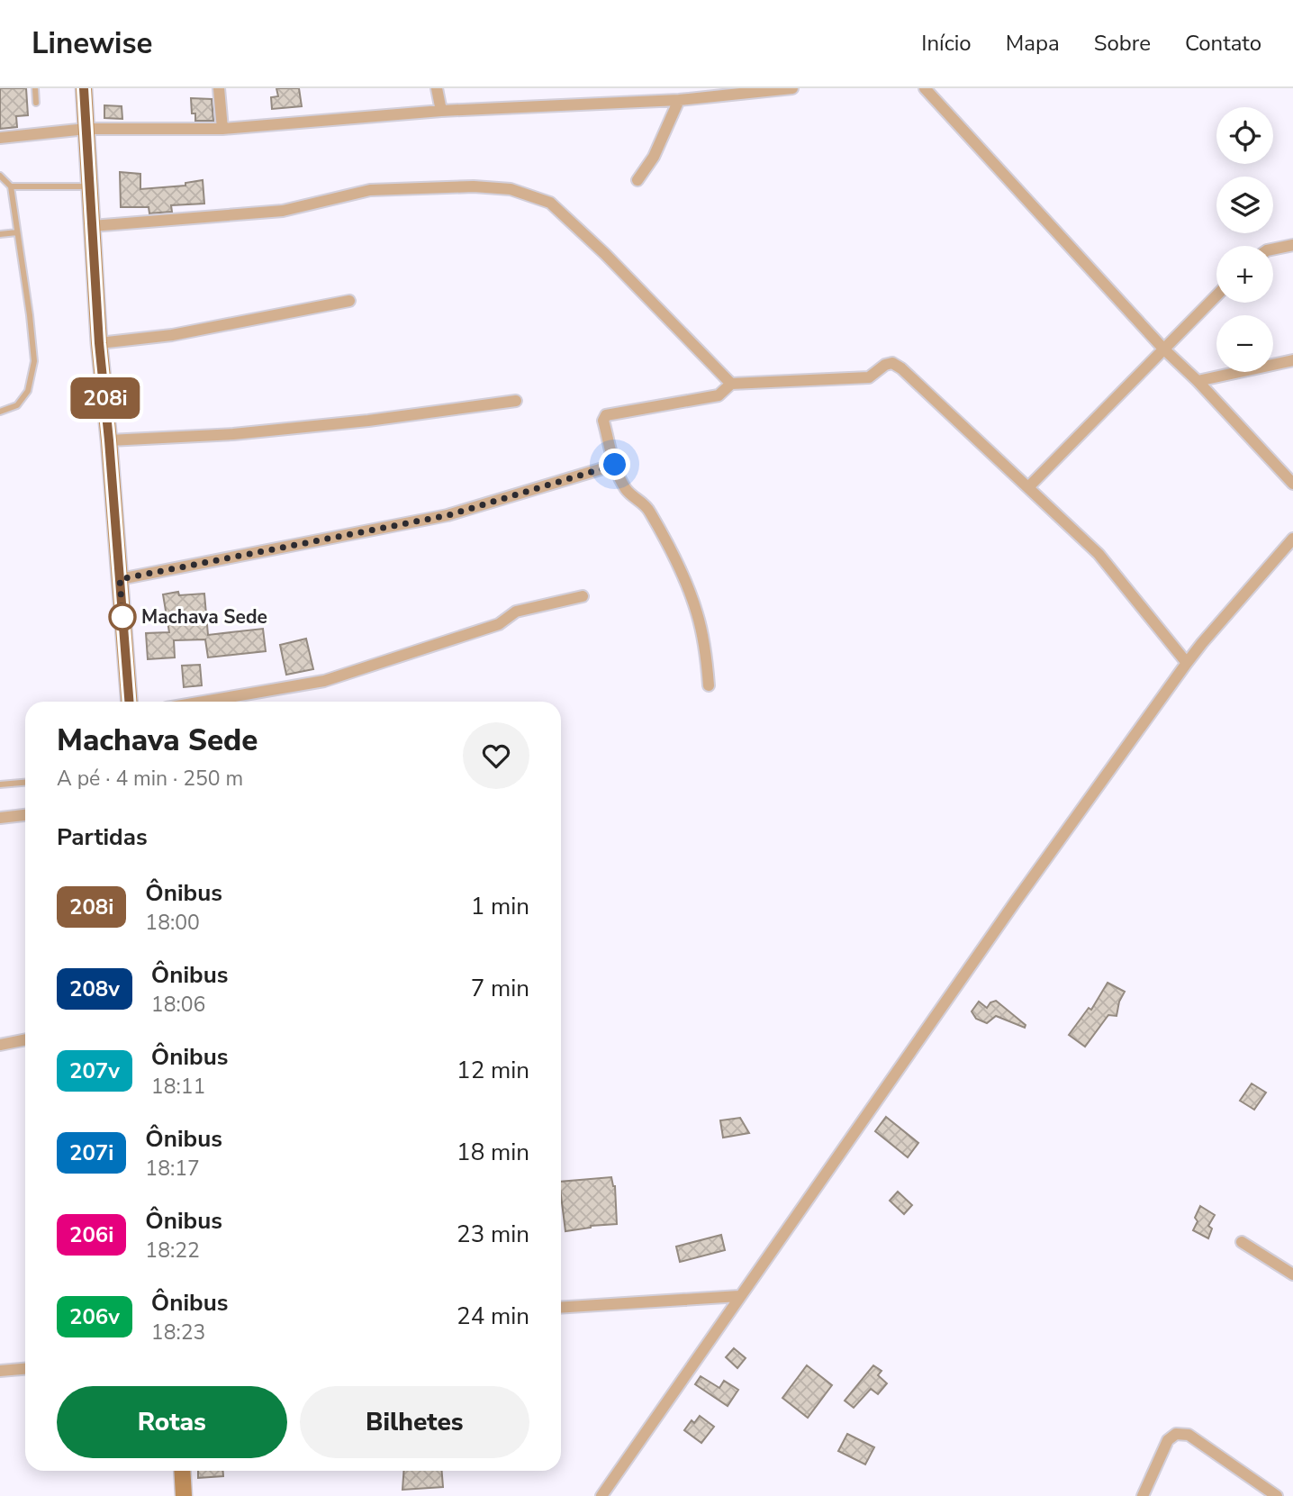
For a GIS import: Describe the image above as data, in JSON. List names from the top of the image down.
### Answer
{
  "places": ["Machava Sede"],
  "lines": ["bus line 208i"],
  "page": {
    "header": "Linewise",
    "nav": [
      "Início",
      "Mapa",
      "Sobre",
      "Contato"
    ],
    "on_map": "208i",
    "map_buttons": ["+", "−"],
    "heading": [
      ["Machava Sede", "A pé · 4 min · 250 m"],
      "Partidas"
    ],
    "list": [
      {
        "mark": "208i",
        "name": "Ônibus",
        "note": "18:00",
        "value": "1 min"
      },
      {
        "mark": "208v",
        "name": "Ônibus",
        "note": "18:06",
        "value": "7 min"
      },
      {
        "mark": "207v",
        "name": "Ônibus",
        "note": "18:11",
        "value": "12 min"
      },
      {
        "mark": "207i",
        "name": "Ônibus",
        "note": "18:17",
        "value": "18 min"
      },
      {
        "mark": "206i",
        "name": "Ônibus",
        "note": "18:22",
        "value": "23 min"
      },
      {
        "mark": "206v",
        "name": "Ônibus",
        "note": "18:23",
        "value": "24 min"
      }
    ],
    "buttons": ["Rotas", "Bilhetes"]
  }
}
